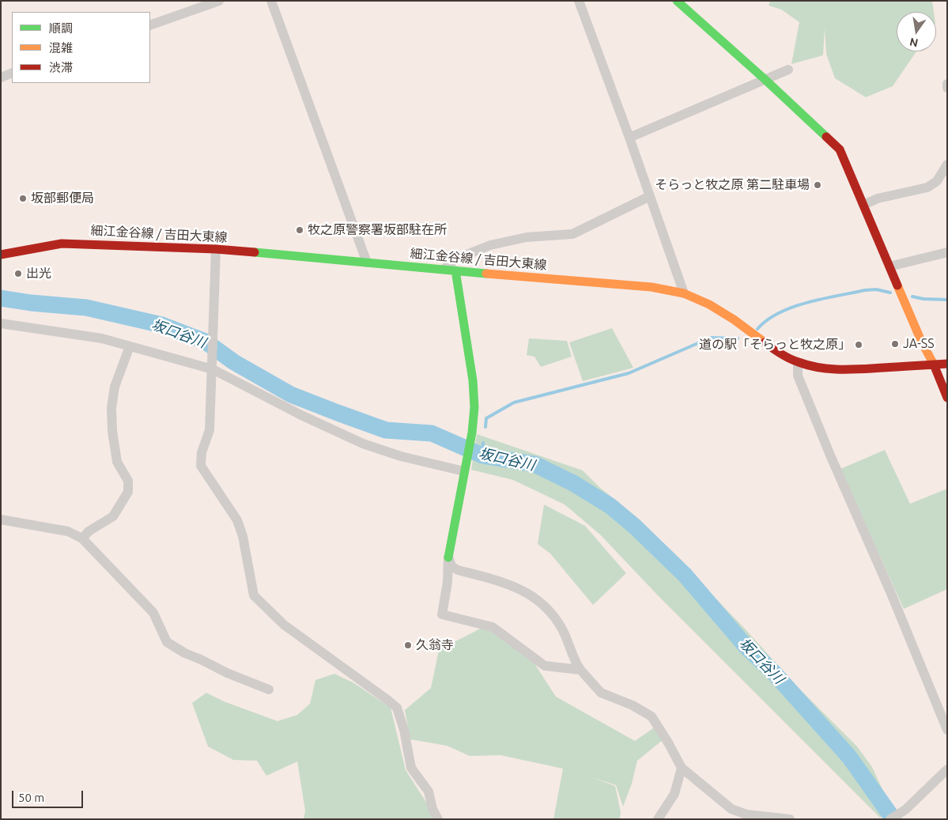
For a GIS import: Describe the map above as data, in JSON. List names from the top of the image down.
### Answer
{
  "streets": {
    "main road": ["細江金谷線 / 吉田大東線"]
  },
  "water": ["坂口谷川"],
  "places": [
    "そらっと牧之原 第二駐車場",
    "坂部郵便局",
    "牧之原警察署坂部駐在所",
    "出光",
    "JA-SS",
    "道の駅「そらっと牧之原」",
    "久翁寺"
  ],
  "legend": ["順調", "混雑", "渋滞"],
  "scale_bar": "50 m",
  "north": "bottom"
}
